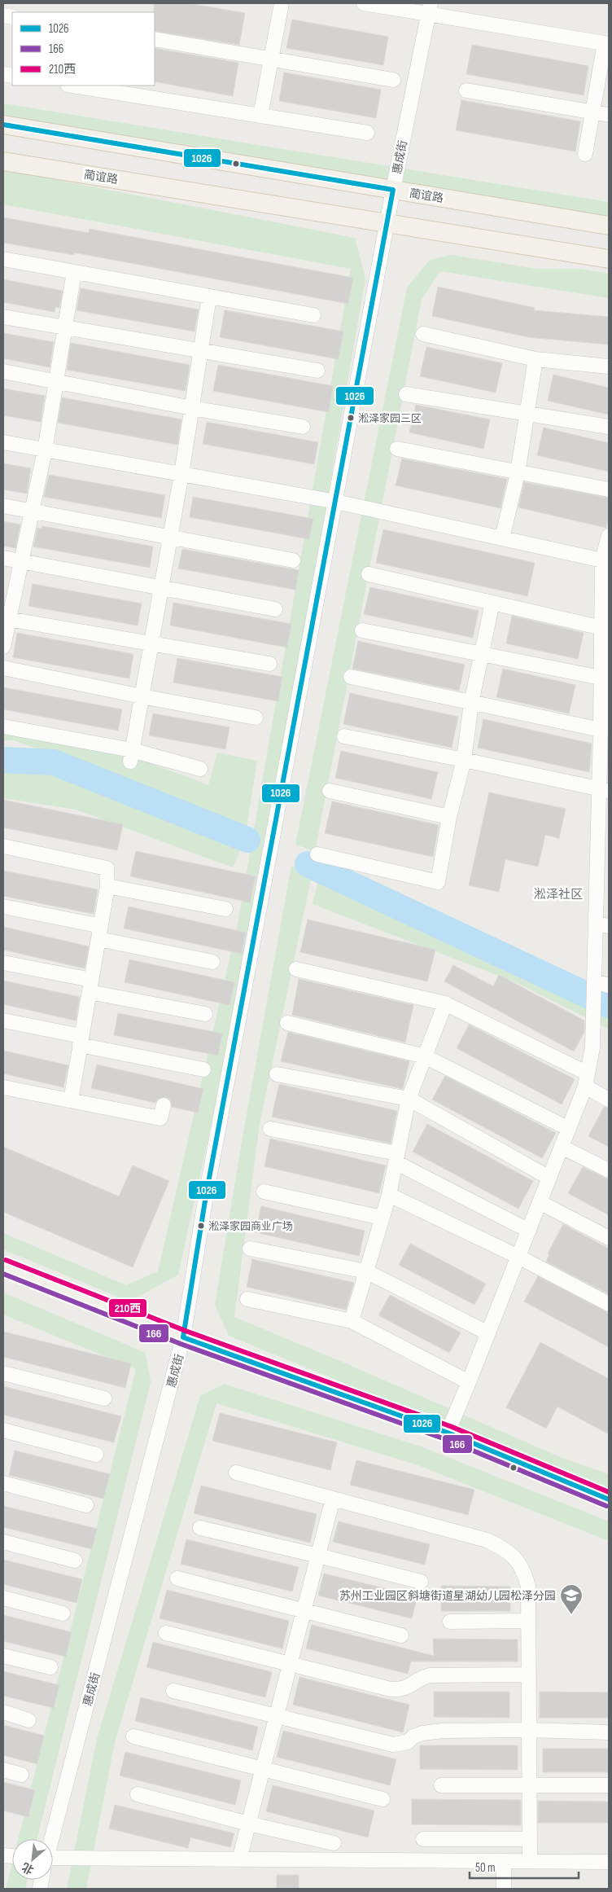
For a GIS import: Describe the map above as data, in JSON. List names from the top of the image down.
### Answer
{
  "streets": {
    "main road": ["蔺谊路"],
    "street": ["惠成街"]
  },
  "crossings": [
    ["惠成街", "蔺谊路"]
  ],
  "districts": ["淞泽社区"],
  "places": {
    "other": ["淞泽家园三区", "淞泽家园商业广场"],
    "school or university": ["苏州工业园区斜塘街道星湖幼儿园松泽分园"]
  },
  "lines": ["transit line 1026", "transit line 210西", "transit line 166"],
  "legend": ["1026", "166", "210西"],
  "scale_bar": "50 m",
  "north": "bottom left"
}
